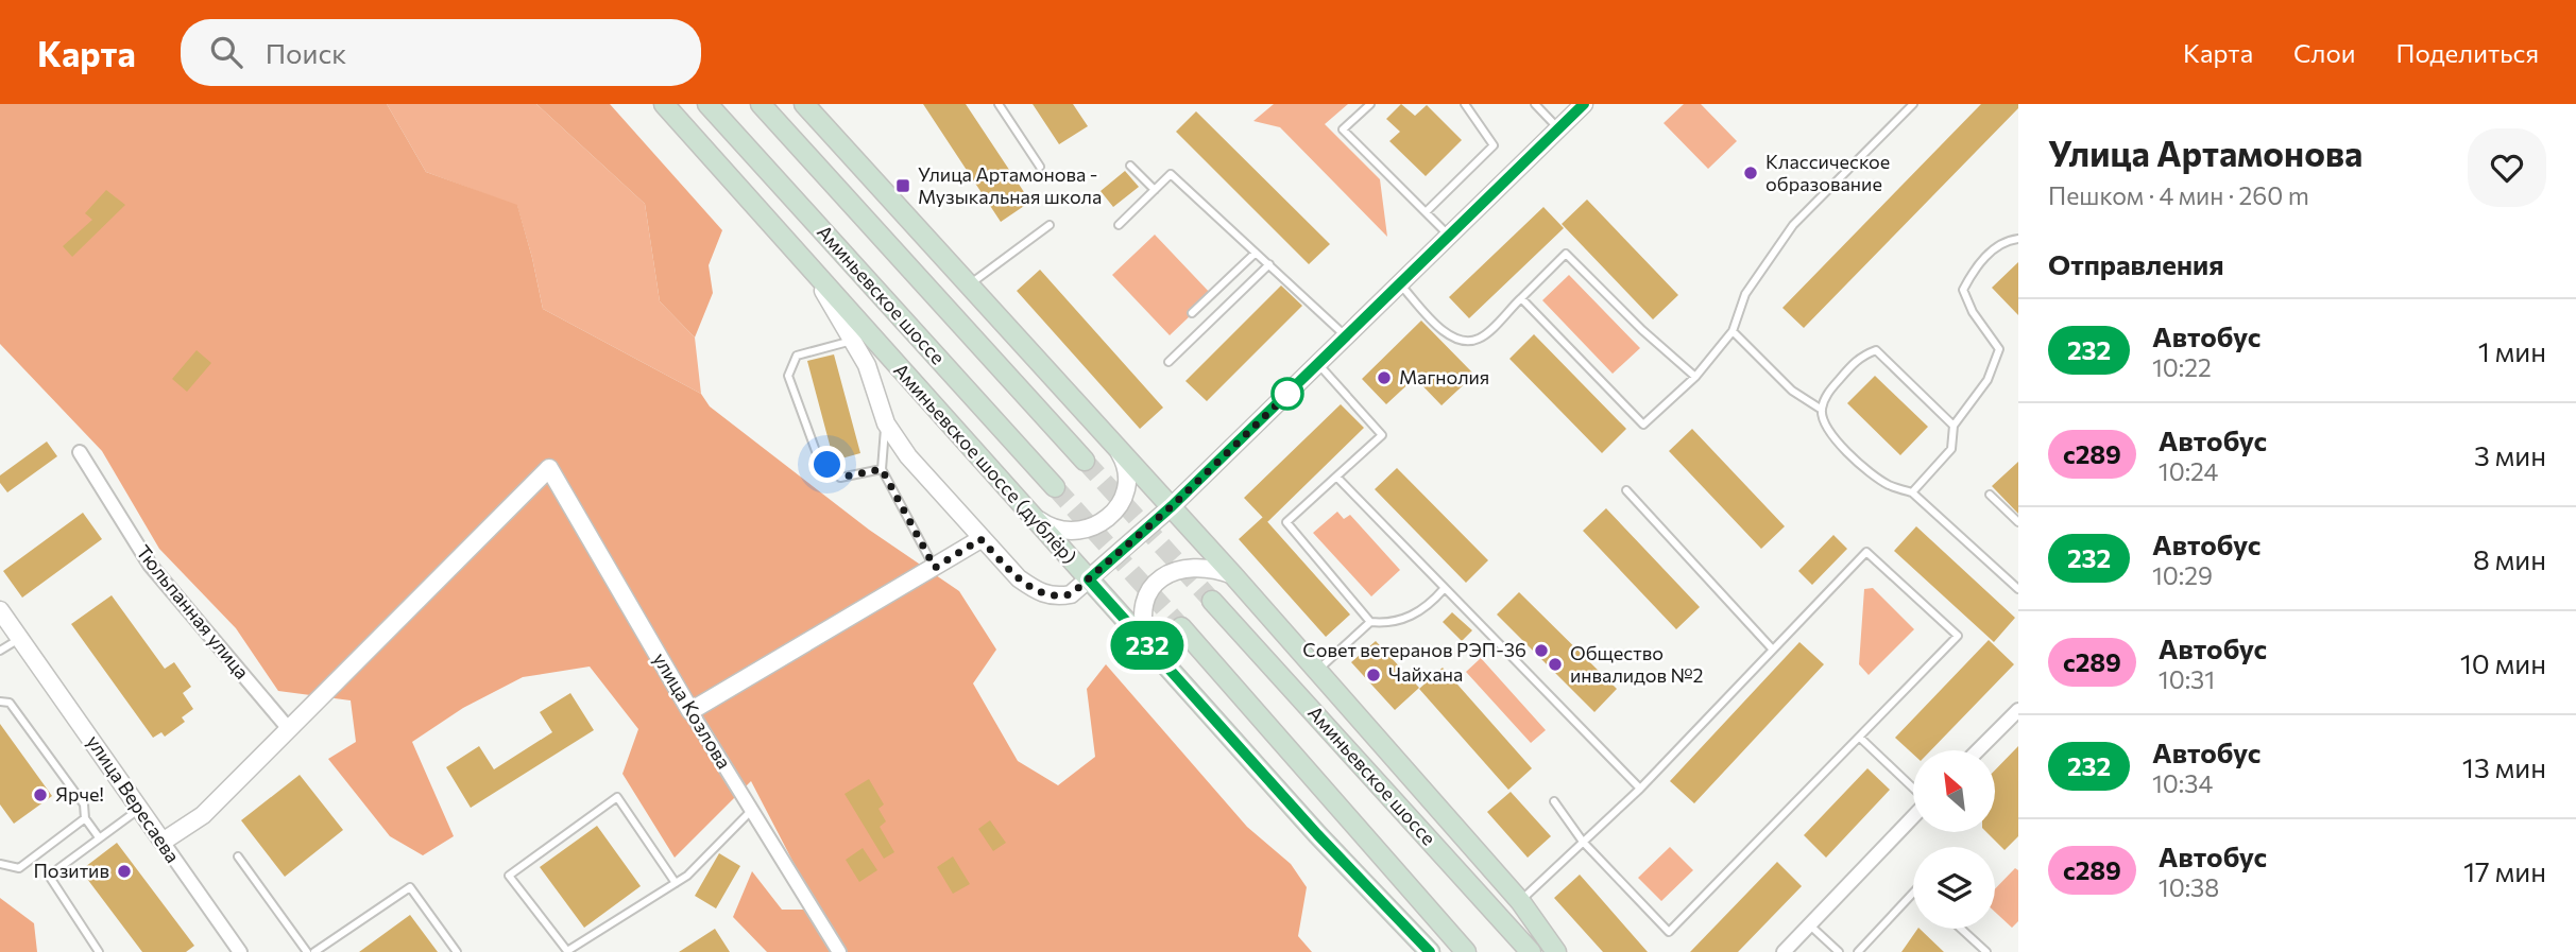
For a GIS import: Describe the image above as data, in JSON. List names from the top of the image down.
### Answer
{
  "streets": {
    "main road": ["Аминьевское шоссе", "Аминьевское шоссе (дублёр)"],
    "street": ["Тюльпанная улица", "улица Козлова", "улица Вересаева"]
  },
  "crossings": [
    ["Тюльпанная улица", "улица Козлова"]
  ],
  "places": {
    "other": [
      "Классическое образование",
      "Магнолия",
      "Совет ветеранов РЭП-36",
      "Общество инвалидов №2",
      "Чайхана",
      "Ярче!",
      "Позитив"
    ],
    "transit": ["Улица Артамонова - Музыкальная школа"]
  },
  "lines": ["bus line 232"],
  "north": "top left",
  "page": {
    "header": "Карта",
    "search": "Поиск",
    "nav": ["Карта", "Слои", "Поделиться"],
    "on_map": "232",
    "heading": [
      ["Улица Артамонова", "Пешком · 4 мин · 260 m"],
      "Отправления"
    ],
    "list": [
      {
        "mark": "232",
        "name": "Автобус",
        "note": "10:22",
        "value": "1 мин"
      },
      {
        "mark": "с289",
        "name": "Автобус",
        "note": "10:24",
        "value": "3 мин"
      },
      {
        "mark": "232",
        "name": "Автобус",
        "note": "10:29",
        "value": "8 мин"
      },
      {
        "mark": "с289",
        "name": "Автобус",
        "note": "10:31",
        "value": "10 мин"
      },
      {
        "mark": "232",
        "name": "Автобус",
        "note": "10:34",
        "value": "13 мин"
      },
      {
        "mark": "с289",
        "name": "Автобус",
        "note": "10:38",
        "value": "17 мин"
      }
    ]
  }
}
